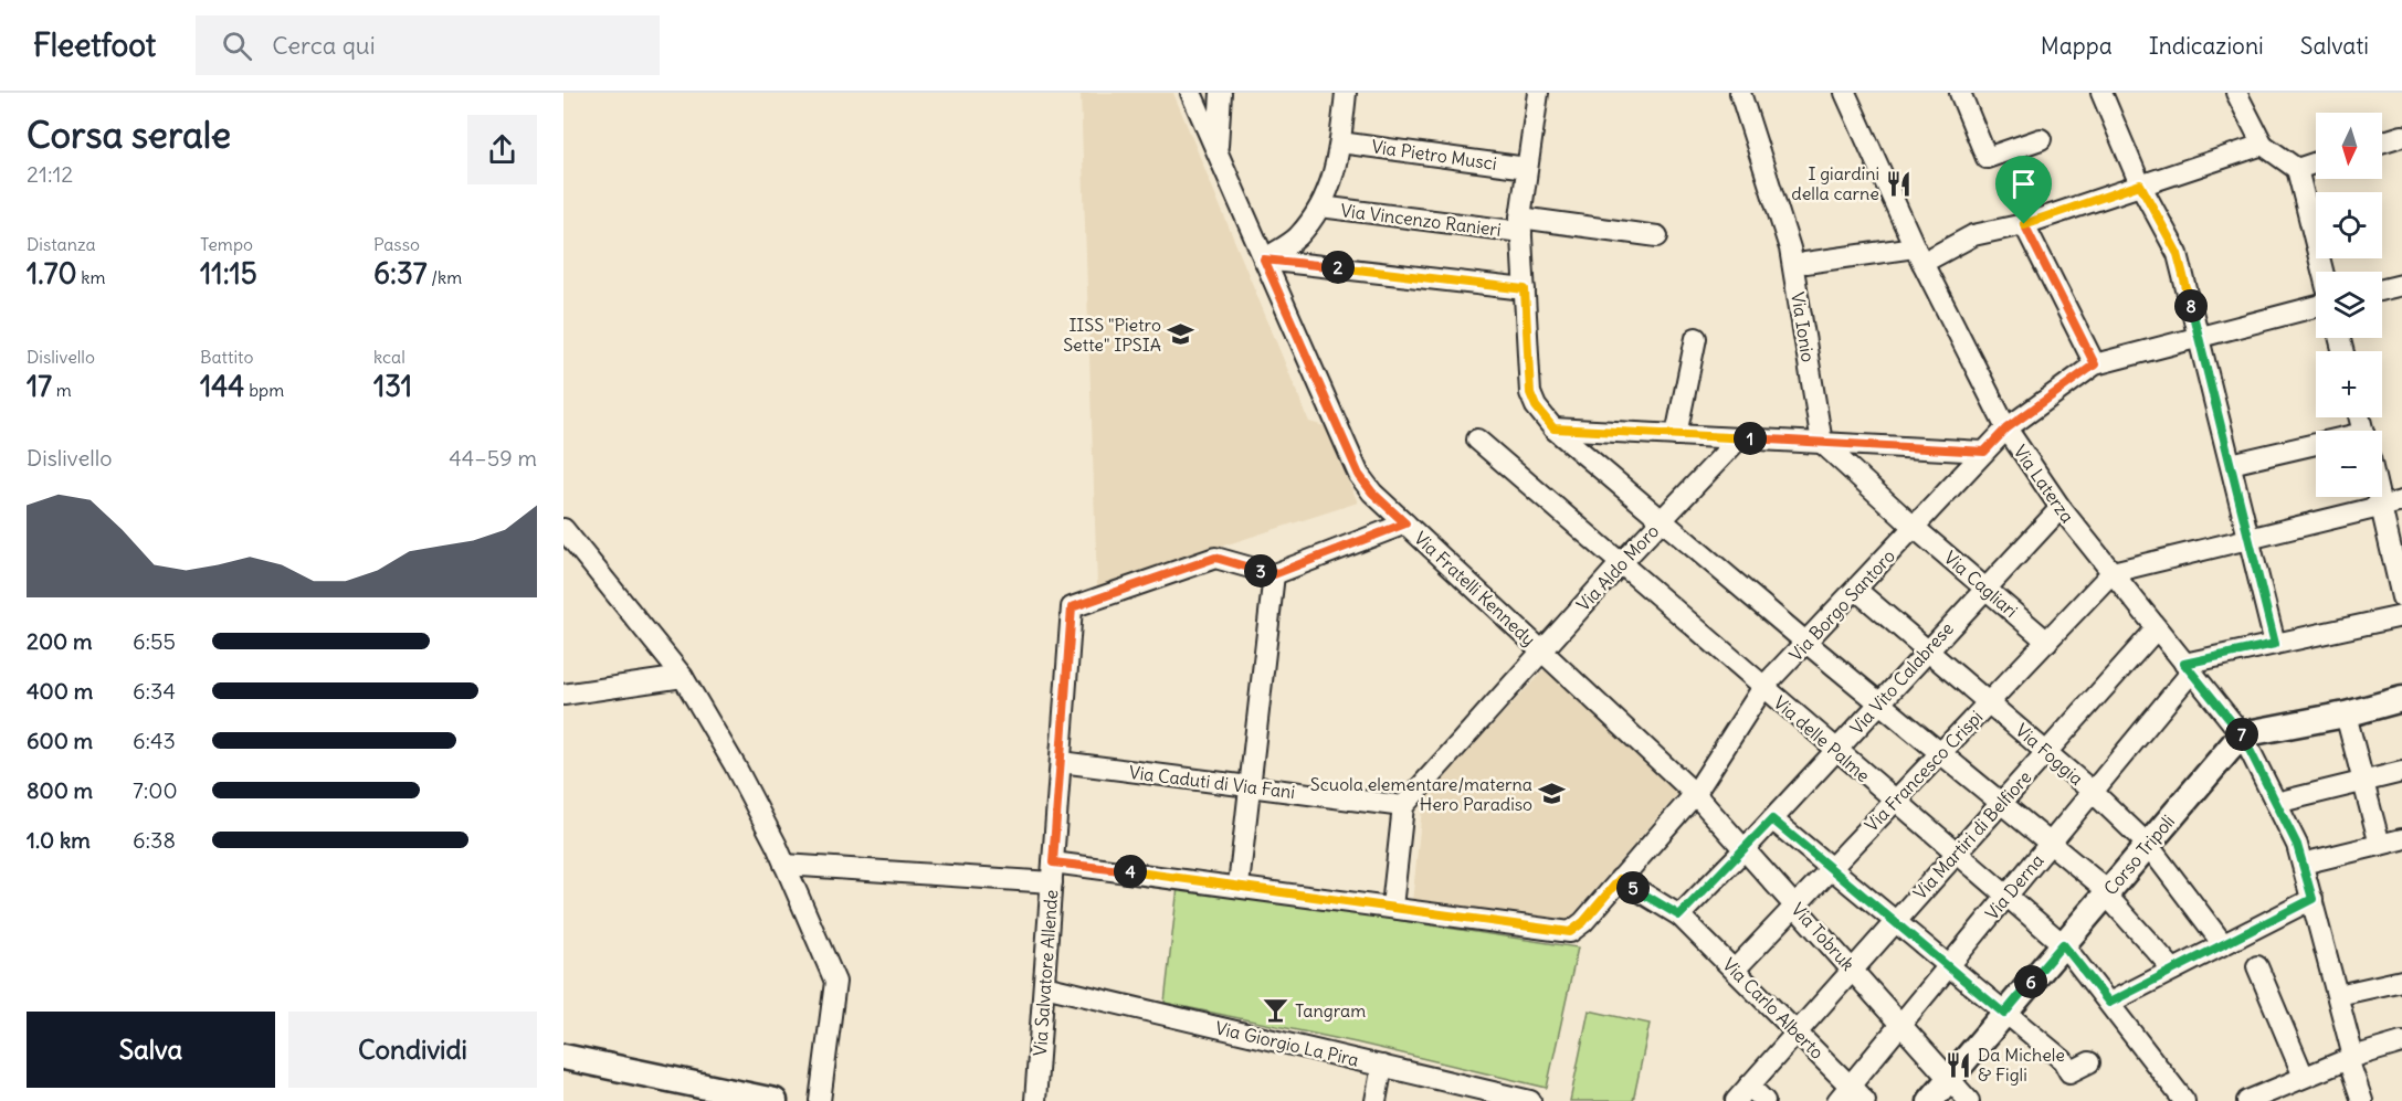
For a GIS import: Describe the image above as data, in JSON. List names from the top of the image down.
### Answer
{
  "streets": {
    "main road": ["Corso Tripoli"],
    "street": [
      "Via Pietro Musci",
      "Via Vincenzo Ranieri",
      "Via Ionio",
      "Via Laterza",
      "Via Aldo Moro",
      "Via Cagliari",
      "Via Fratelli Kennedy",
      "Via Borgo Santoro",
      "Via Vito Calabrese",
      "Via delle Palme",
      "Via Foggia",
      "Via Francesco Crispi",
      "Via Caduti di Via Fani",
      "Via Martiri di Belfiore",
      "Via Derna",
      "Via Tobruk",
      "Via Salvatore Allende",
      "Via Carlo Alberto",
      "Via Giorgio La Pira"
    ]
  },
  "crossings": [
    ["Via Laterza", "Via Borgo Santoro"],
    ["Via Laterza", "Via Vito Calabrese"],
    ["Via Laterza", "Via Francesco Crispi"],
    ["Via Laterza", "Via Martiri di Belfiore"],
    ["Via Laterza", "Corso Tripoli"],
    ["Via Laterza", "Via Derna"],
    ["Via Aldo Moro", "Via Fratelli Kennedy"],
    ["Via Aldo Moro", "Via delle Palme"],
    ["Via Aldo Moro", "Via Caduti di Via Fani"],
    ["Via Cagliari", "Via Borgo Santoro"],
    ["Via Cagliari", "Via Vito Calabrese"],
    ["Via Cagliari", "Via Francesco Crispi"],
    ["Via Fratelli Kennedy", "Via Borgo Santoro"],
    ["Via Fratelli Kennedy", "Via Vito Calabrese"],
    ["Via Fratelli Kennedy", "Via Tobruk"],
    ["Via Borgo Santoro", "Via delle Palme"],
    ["Via Borgo Santoro", "Via Foggia"],
    ["Via Borgo Santoro", "Via Carlo Alberto"],
    ["Via Vito Calabrese", "Via delle Palme"],
    ["Via Vito Calabrese", "Via Foggia"],
    ["Via Vito Calabrese", "Via Tobruk"],
    ["Via Vito Calabrese", "Via Carlo Alberto"],
    ["Via delle Palme", "Via Francesco Crispi"],
    ["Via delle Palme", "Via Martiri di Belfiore"],
    ["Via delle Palme", "Corso Tripoli"],
    ["Via delle Palme", "Via Derna"],
    ["Via Foggia", "Via Francesco Crispi"],
    ["Via Foggia", "Via Martiri di Belfiore"],
    ["Via Foggia", "Corso Tripoli"],
    ["Via Foggia", "Via Derna"],
    ["Via Francesco Crispi", "Via Tobruk"],
    ["Via Francesco Crispi", "Via Carlo Alberto"],
    ["Via Caduti di Via Fani", "Via Salvatore Allende"],
    ["Via Martiri di Belfiore", "Via Tobruk"],
    ["Via Martiri di Belfiore", "Via Carlo Alberto"],
    ["Corso Tripoli", "Via Tobruk"],
    ["Via Derna", "Via Tobruk"],
    ["Via Derna", "Via Carlo Alberto"],
    ["Via Salvatore Allende", "Via Giorgio La Pira"]
  ],
  "places": {
    "restaurant": ["I giardini della carne", "Da Michele & Figli"],
    "school or university": ["IISS \"Pietro Sette\" IPSIA", "Scuola elementare/materna Hero Paradiso"],
    "bar": ["Tangram"]
  },
  "north": "bottom",
  "page": {
    "header": "Fleetfoot",
    "search": "Cerca qui",
    "nav": ["Mappa", "Indicazioni", "Salvati"],
    "heading": ["Corsa serale", "21:12"],
    "map_buttons": ["+", "−"],
    "stats": [
      ["Distanza", "1.70 km"],
      ["Tempo", "11:15"],
      ["Passo", "6:37 /km"],
      ["Dislivello", "17 m"],
      ["Battito", "144 bpm"],
      ["kcal", "131"]
    ],
    "pins": [
      "2",
      "8",
      "1",
      "3",
      "7",
      "4",
      "5",
      "6"
    ],
    "chart": ["Dislivello", "44–59 m"],
    "list": [
      {
        "name": "200 m",
        "note": "6:55"
      },
      {
        "name": "400 m",
        "note": "6:34"
      },
      {
        "name": "600 m",
        "note": "6:43"
      },
      {
        "name": "800 m",
        "note": "7:00"
      },
      {
        "name": "1.0 km",
        "note": "6:38"
      }
    ],
    "buttons": ["Salva", "Condividi"]
  }
}
